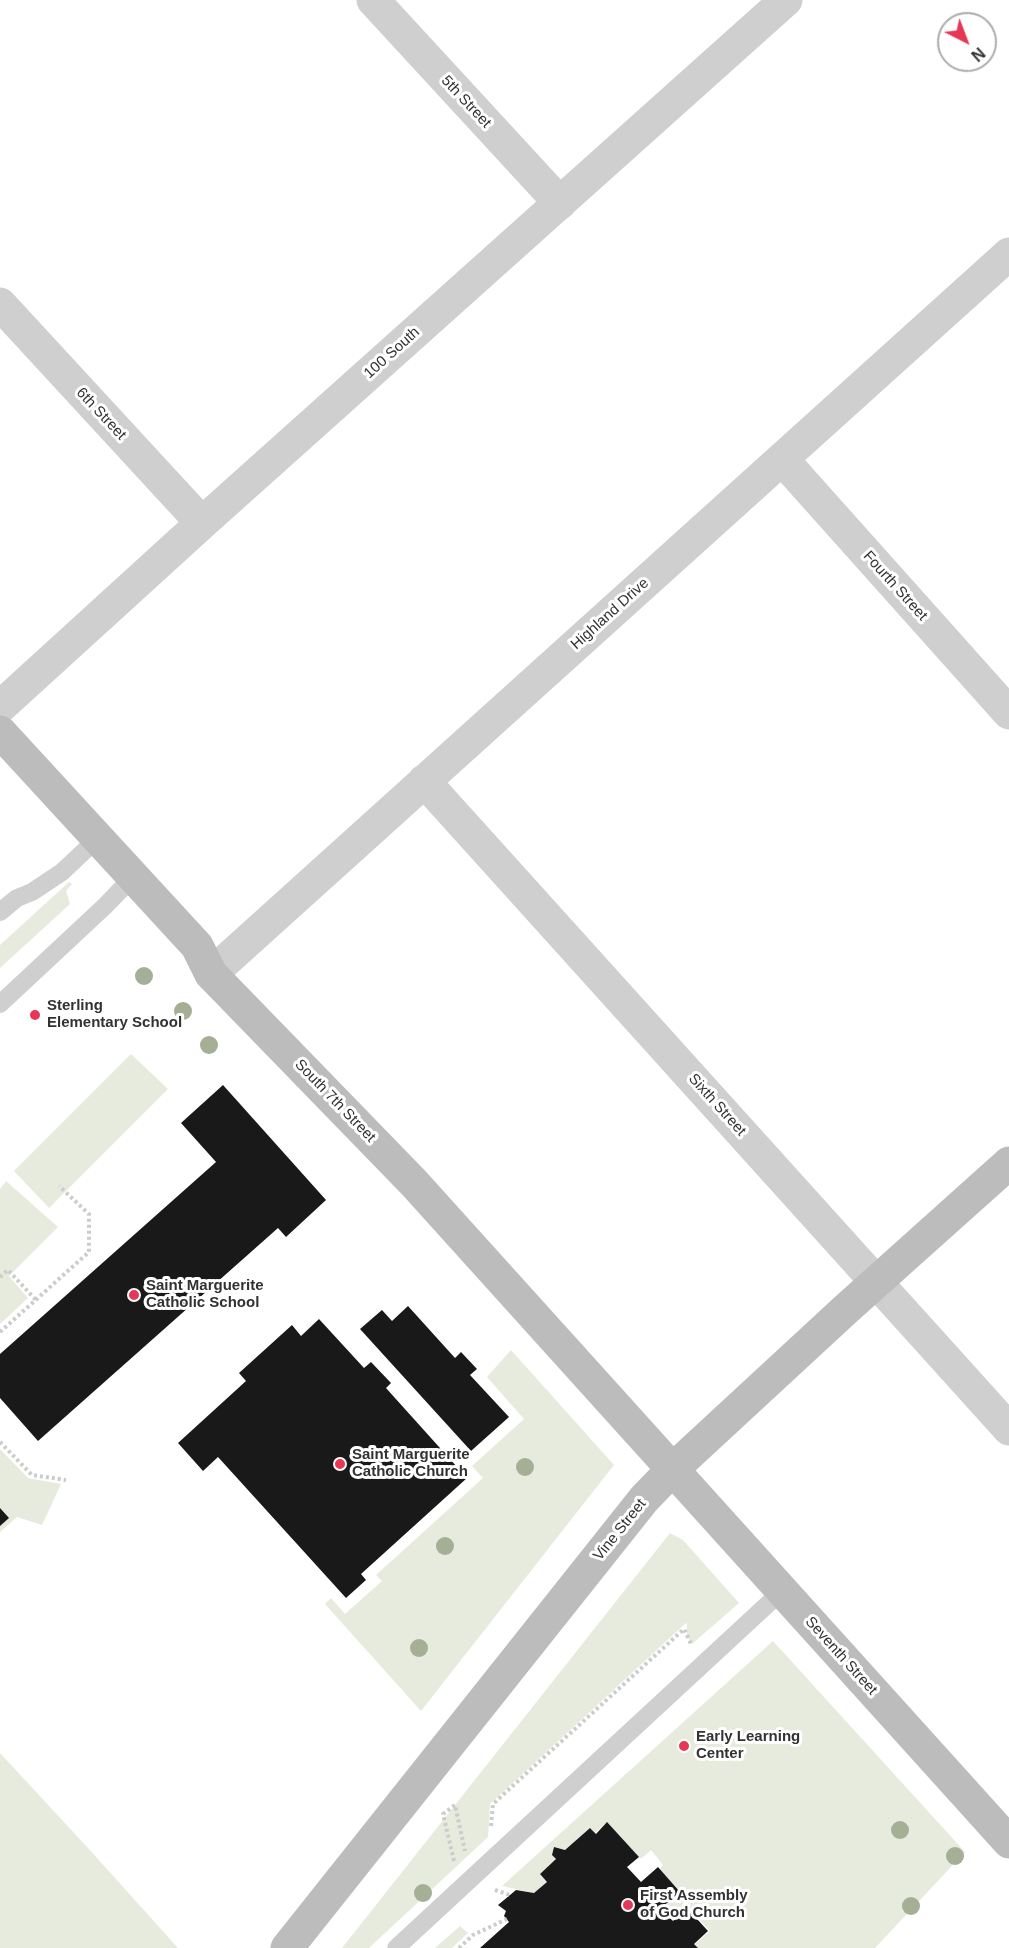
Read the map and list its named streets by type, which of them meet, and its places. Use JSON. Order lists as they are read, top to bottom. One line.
{"streets":{"street":["5th Street","100 South","6th Street","Fourth Street","Highland Drive","South 7th Street","Sixth Street","Vine Street","Seventh Street"]},"crossings":[["5th Street","100 South"],["100 South","6th Street"],["Fourth Street","Highland Drive"],["Highland Drive","South 7th Street"],["Highland Drive","Sixth Street"],["South 7th Street","Vine Street"],["South 7th Street","Seventh Street"],["Sixth Street","Vine Street"],["Vine Street","Seventh Street"]],"places":["Sterling Elementary School","Saint Marguerite Catholic School","Saint Marguerite Catholic Church","Early Learning Center","First Assembly of God Church"],"north":"bottom right"}
